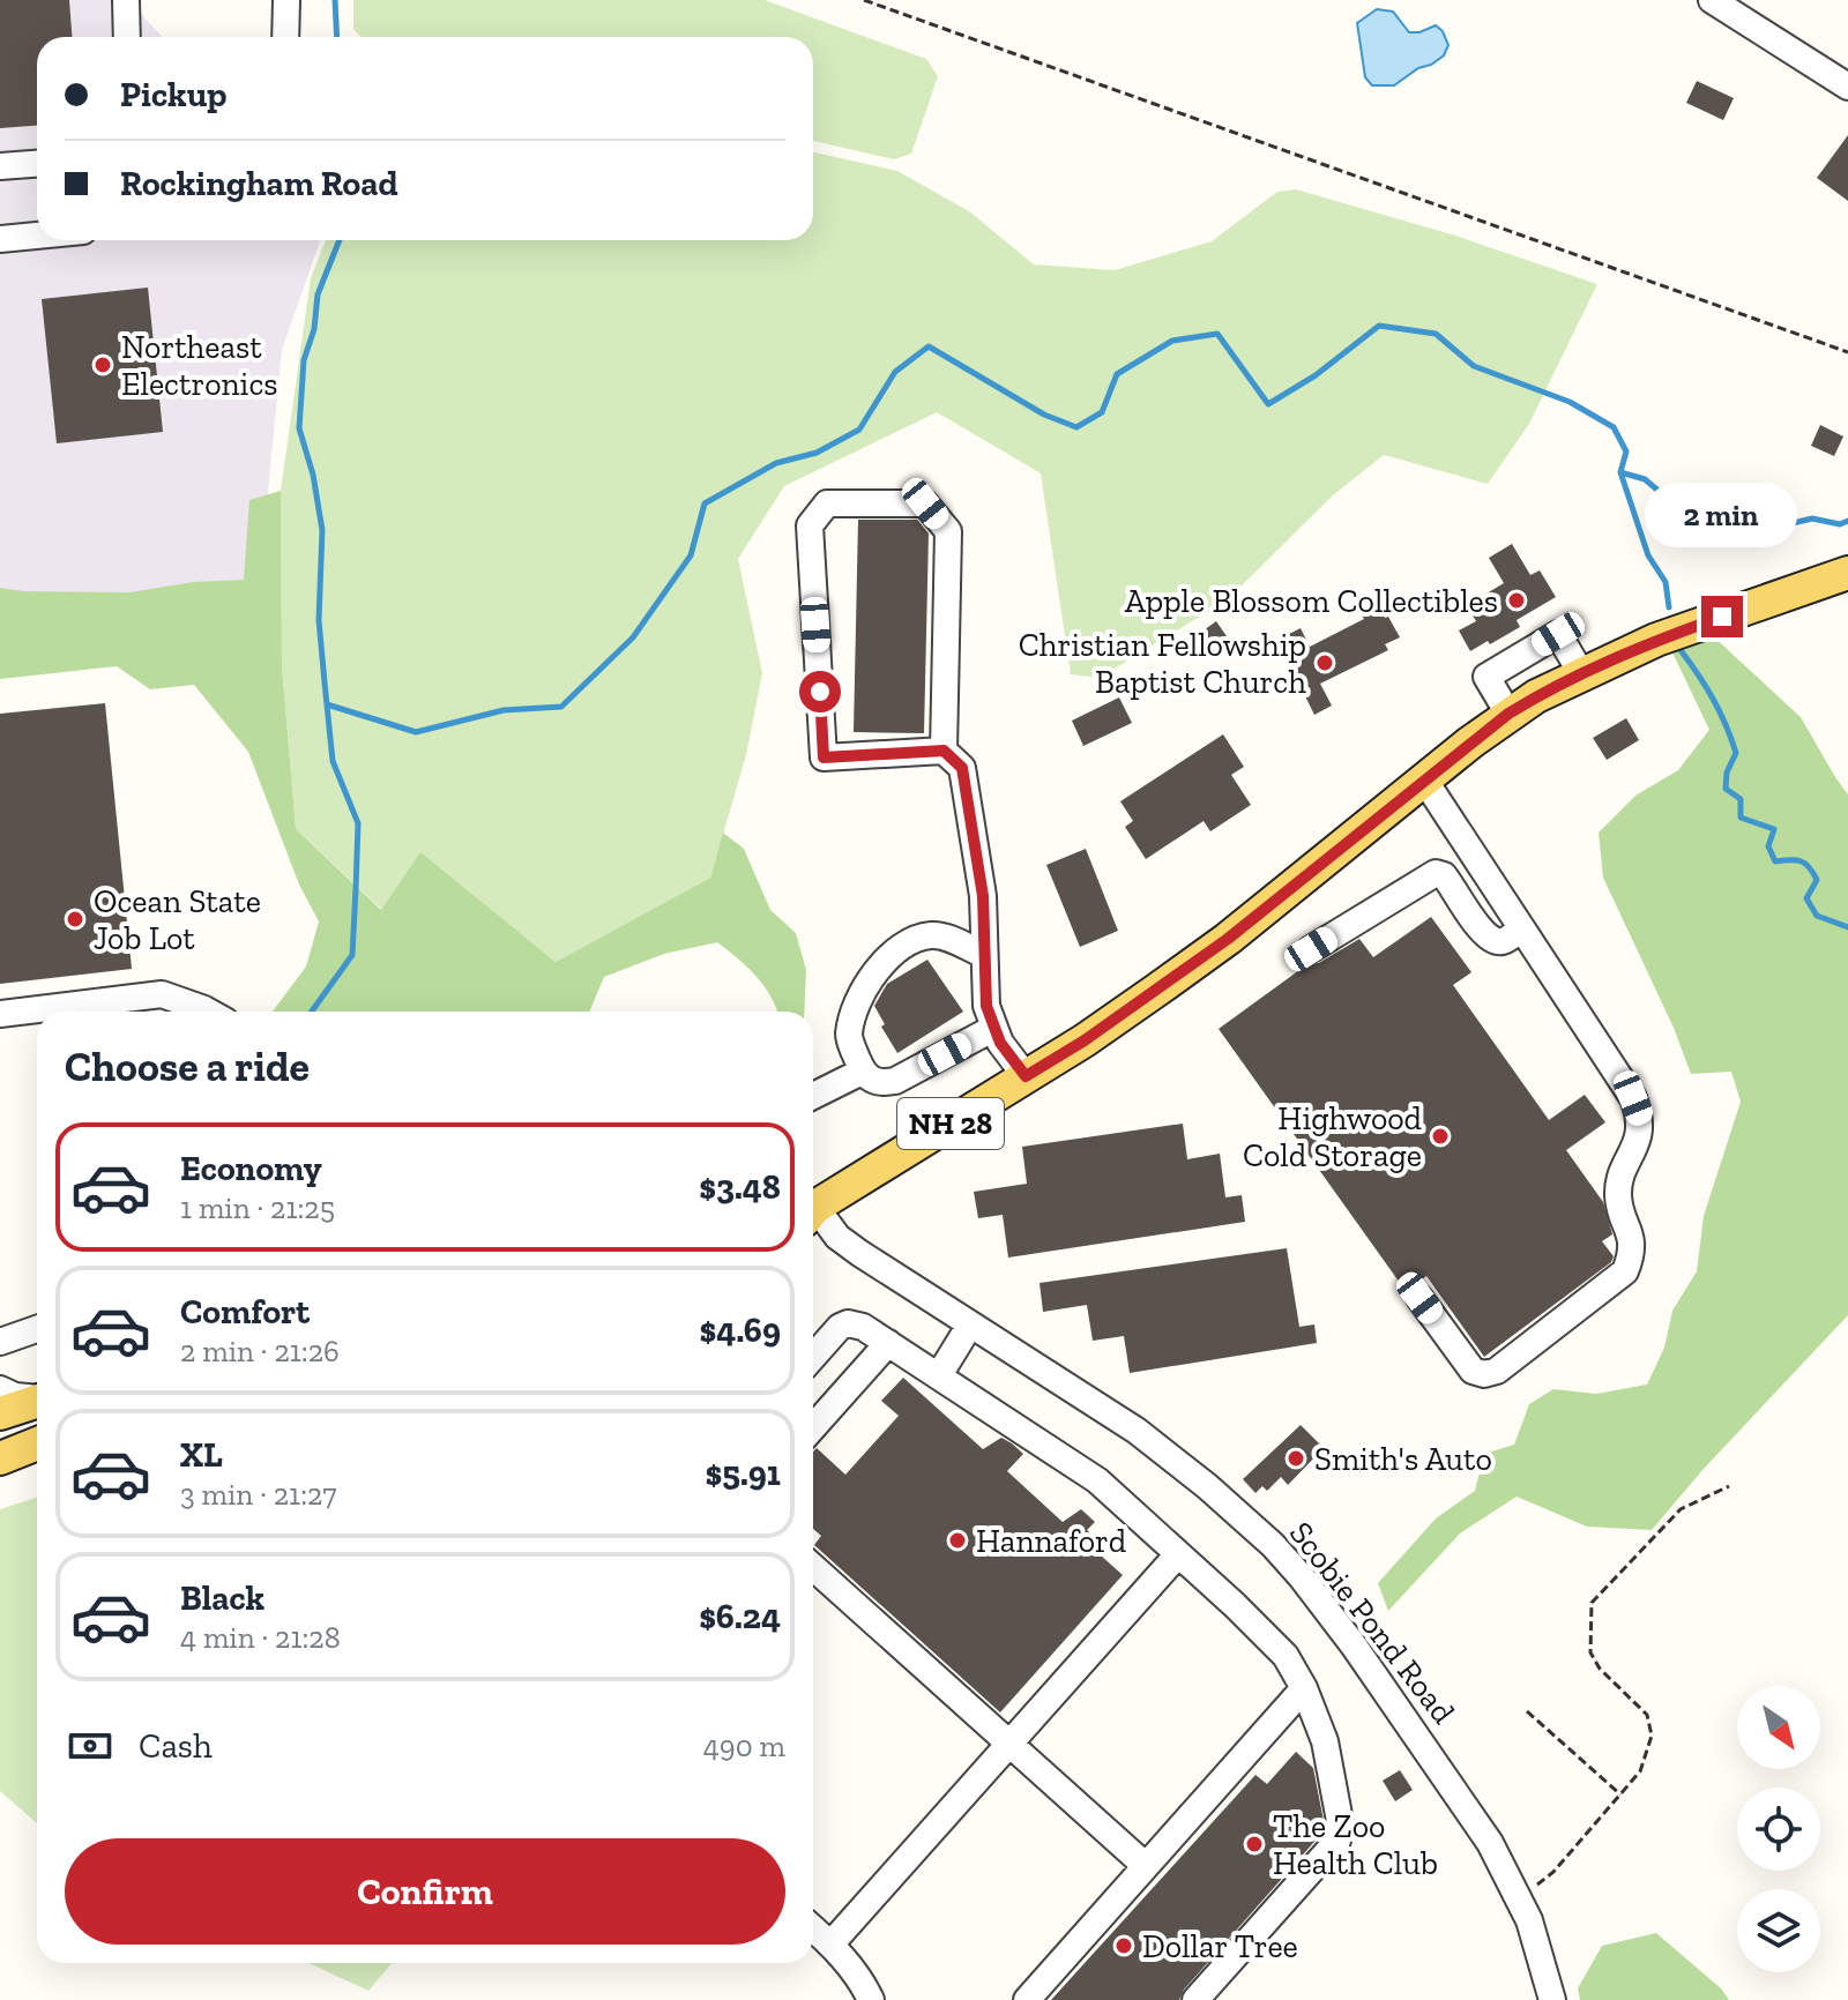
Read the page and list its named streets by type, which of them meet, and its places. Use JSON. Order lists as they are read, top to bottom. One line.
{"streets":{"main road":["NH 28"],"street":["Scobie Pond Road"]},"places":["Northeast Electronics","Apple Blossom Collectibles","Christian Fellowship Baptist Church","Ocean State Job Lot","Highwood Cold Storage","Smith's Auto","Hannaford","The Zoo Health Club","Dollar Tree"],"north":"bottom right","page":{"banner":["Pickup","Rockingham Road"],"bubble":"2 min","heading":"Choose a ride","list":[{"name":"Economy","note":"1 min · 21:25","value":"$3.48"},{"name":"Comfort","note":"2 min · 21:26","value":"$4.69"},{"name":"XL","note":"3 min · 21:27","value":"$5.91"},{"name":"Black","note":"4 min · 21:28","value":"$6.24"}],"pay":["Cash","490 m"],"buttons":"Confirm"}}
